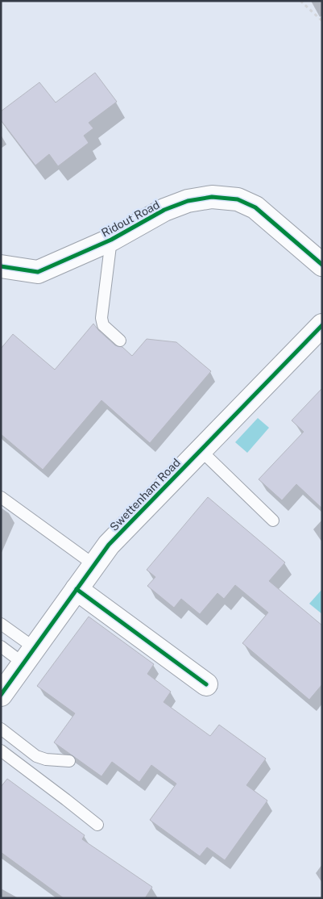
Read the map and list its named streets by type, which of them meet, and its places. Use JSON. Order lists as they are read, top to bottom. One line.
{"streets":{"street":["Ridout Road","Swettenham Road"]}}
